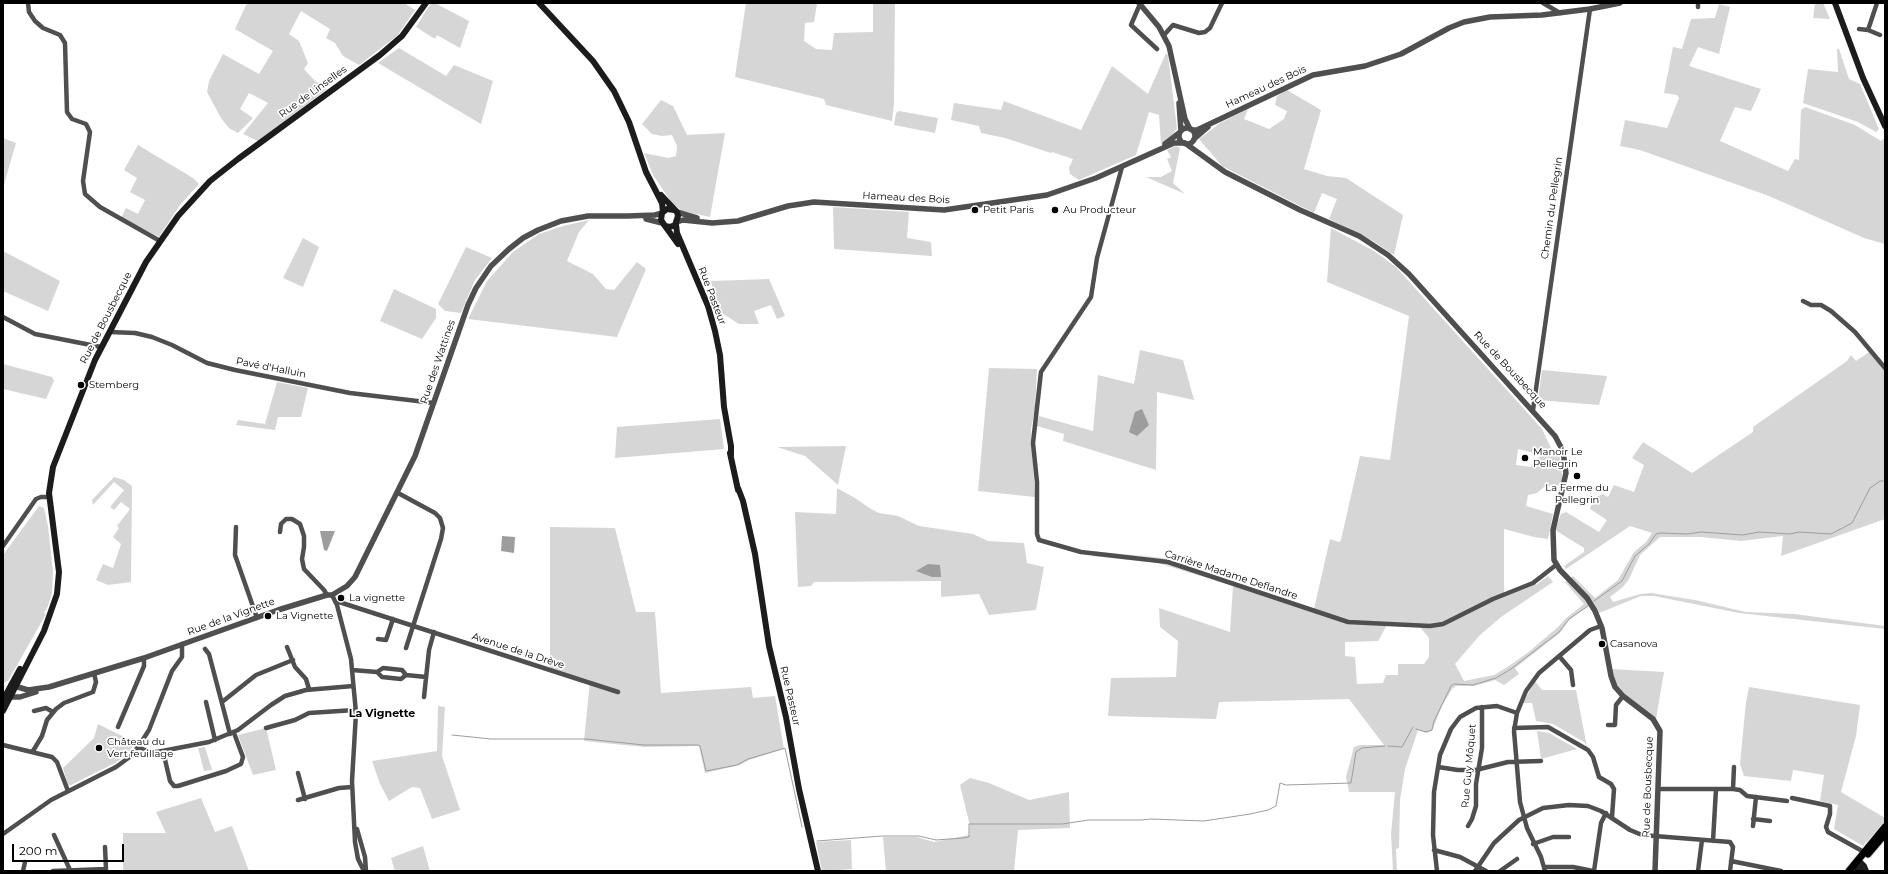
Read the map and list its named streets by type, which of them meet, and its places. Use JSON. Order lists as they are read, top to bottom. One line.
{"streets":{"main road":["Rue de Linselles","Rue Pasteur","Rue de Bousbecque"],"street":["Hameau des Bois","Chemin du Pellegrin","Rue des Wattines","Pavé d'Halluin","Carrière Madame Deflandre","Rue de la Vignette","Avenue de la Drève","Rue Guy Môquet"]},"crossings":[["Hameau des Bois","Chemin du Pellegrin"],["Hameau des Bois","Rue Pasteur"],["Hameau des Bois","Rue de Bousbecque"],["Hameau des Bois","Rue des Wattines"],["Hameau des Bois","Carrière Madame Deflandre"],["Rue de Linselles","Rue de Bousbecque"],["Chemin du Pellegrin","Rue de Bousbecque"],["Rue Pasteur","Rue des Wattines"],["Rue de Bousbecque","Pavé d'Halluin"],["Rue de Bousbecque","Carrière Madame Deflandre"],["Rue des Wattines","Pavé d'Halluin"],["Rue des Wattines","Rue de la Vignette"]],"districts":["La Vignette"],"places":["Petit Paris","Au Producteur","Stemberg","Manoir Le Pellegrin","La Ferme du Pellegrin","La vignette","La Vignette","Casanova","Château du Vert feuillage"],"scale_bar":"200 m"}
